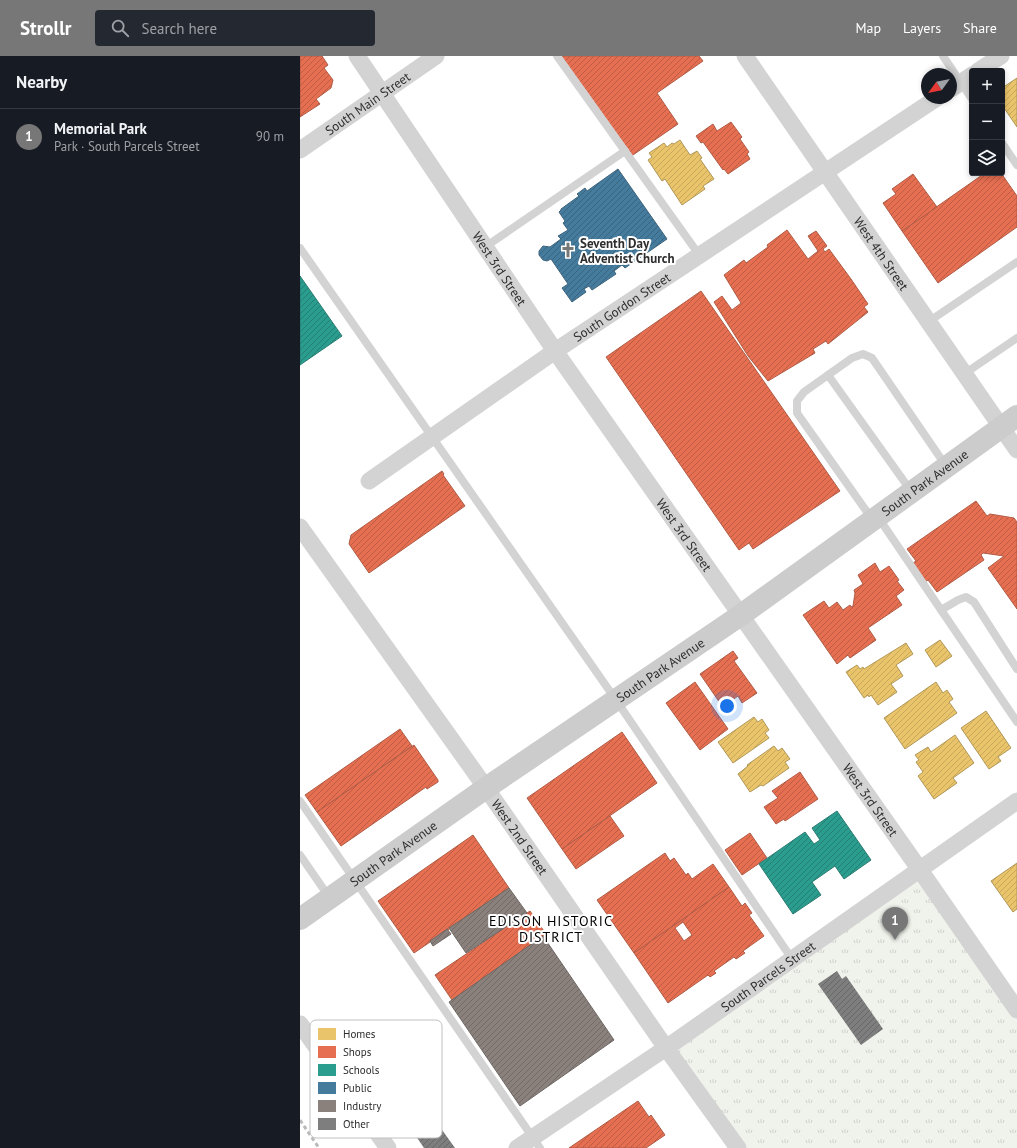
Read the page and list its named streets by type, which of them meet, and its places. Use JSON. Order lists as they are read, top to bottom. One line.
{"streets":{"street":["South Main Street","West 4th Street","West 3rd Street","South Gordon Street","South Park Avenue","West 2nd Street","South Parcels Street"]},"crossings":[["South Main Street","West 3rd Street"],["West 4th Street","South Gordon Street"],["West 4th Street","South Park Avenue"],["West 3rd Street","South Gordon Street"],["West 3rd Street","South Park Avenue"],["West 3rd Street","South Parcels Street"],["South Park Avenue","West 2nd Street"],["West 2nd Street","South Parcels Street"]],"districts":["EDISON HISTORIC DISTRICT"],"places":{"church":["Seventh Day Adventist Church"]},"legend":["Homes","Shops","Schools","Public","Industry","Other"],"north":"bottom left","page":{"header":"Strollr","search":"Search here","nav":["Map","Layers","Share"],"heading":"Nearby","map_buttons":["+","−"],"list":[{"mark":"1","name":"Memorial Park","note":"Park · South Parcels Street","value":"90 m"}],"pins":"1"}}
